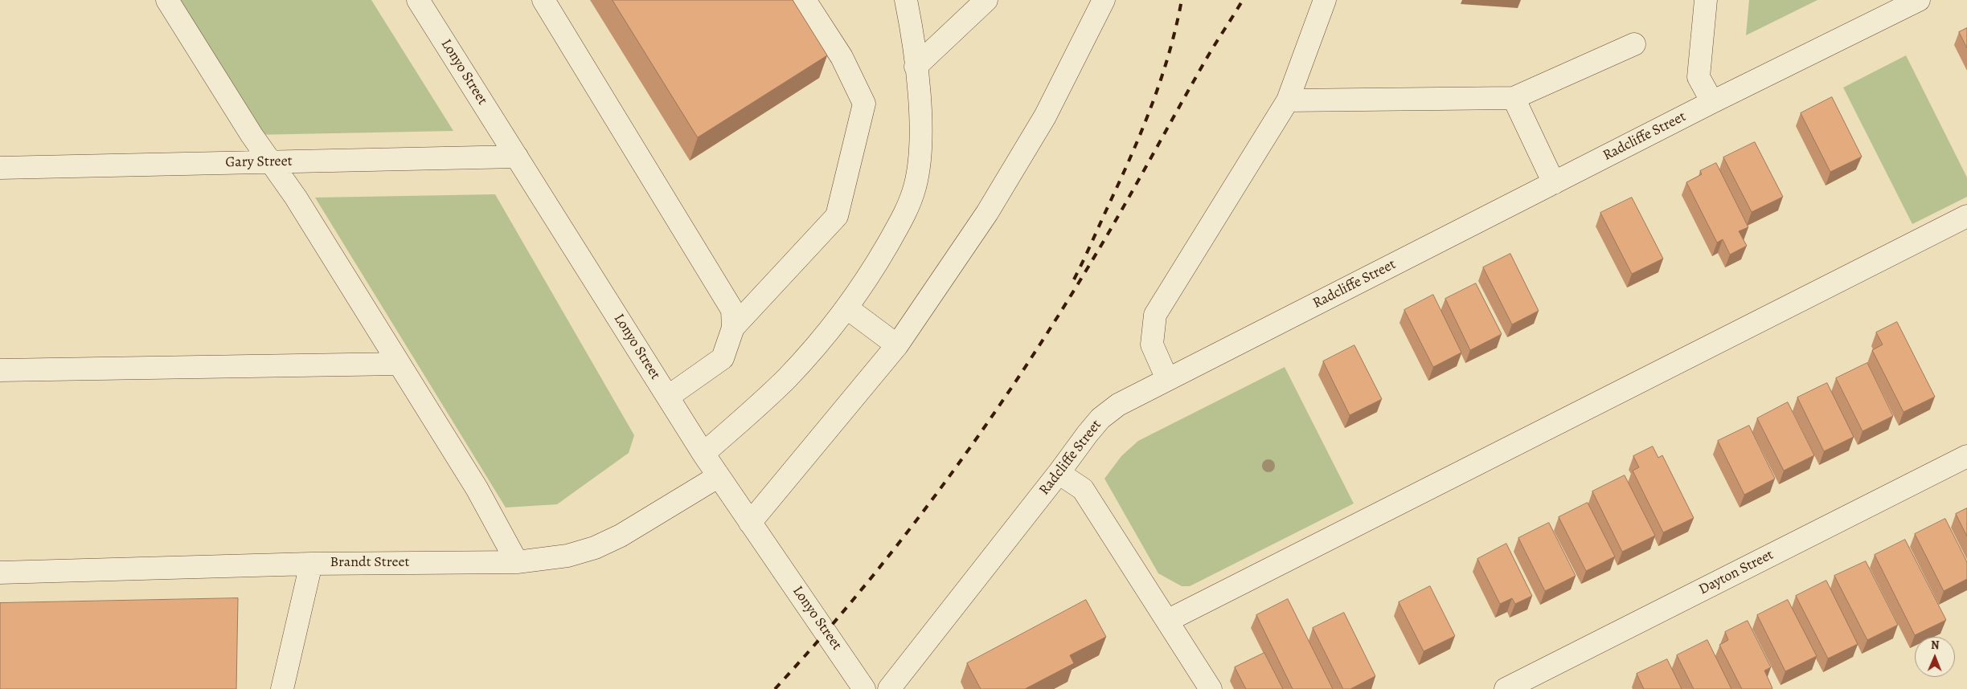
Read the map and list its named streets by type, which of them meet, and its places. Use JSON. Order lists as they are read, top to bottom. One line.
{"streets":{"street":["Lonyo Street","Radcliffe Street","Gary Street","Brandt Street","Dayton Street"]},"crossings":[["Lonyo Street","Gary Street"],["Lonyo Street","Brandt Street"]],"north":"top"}
